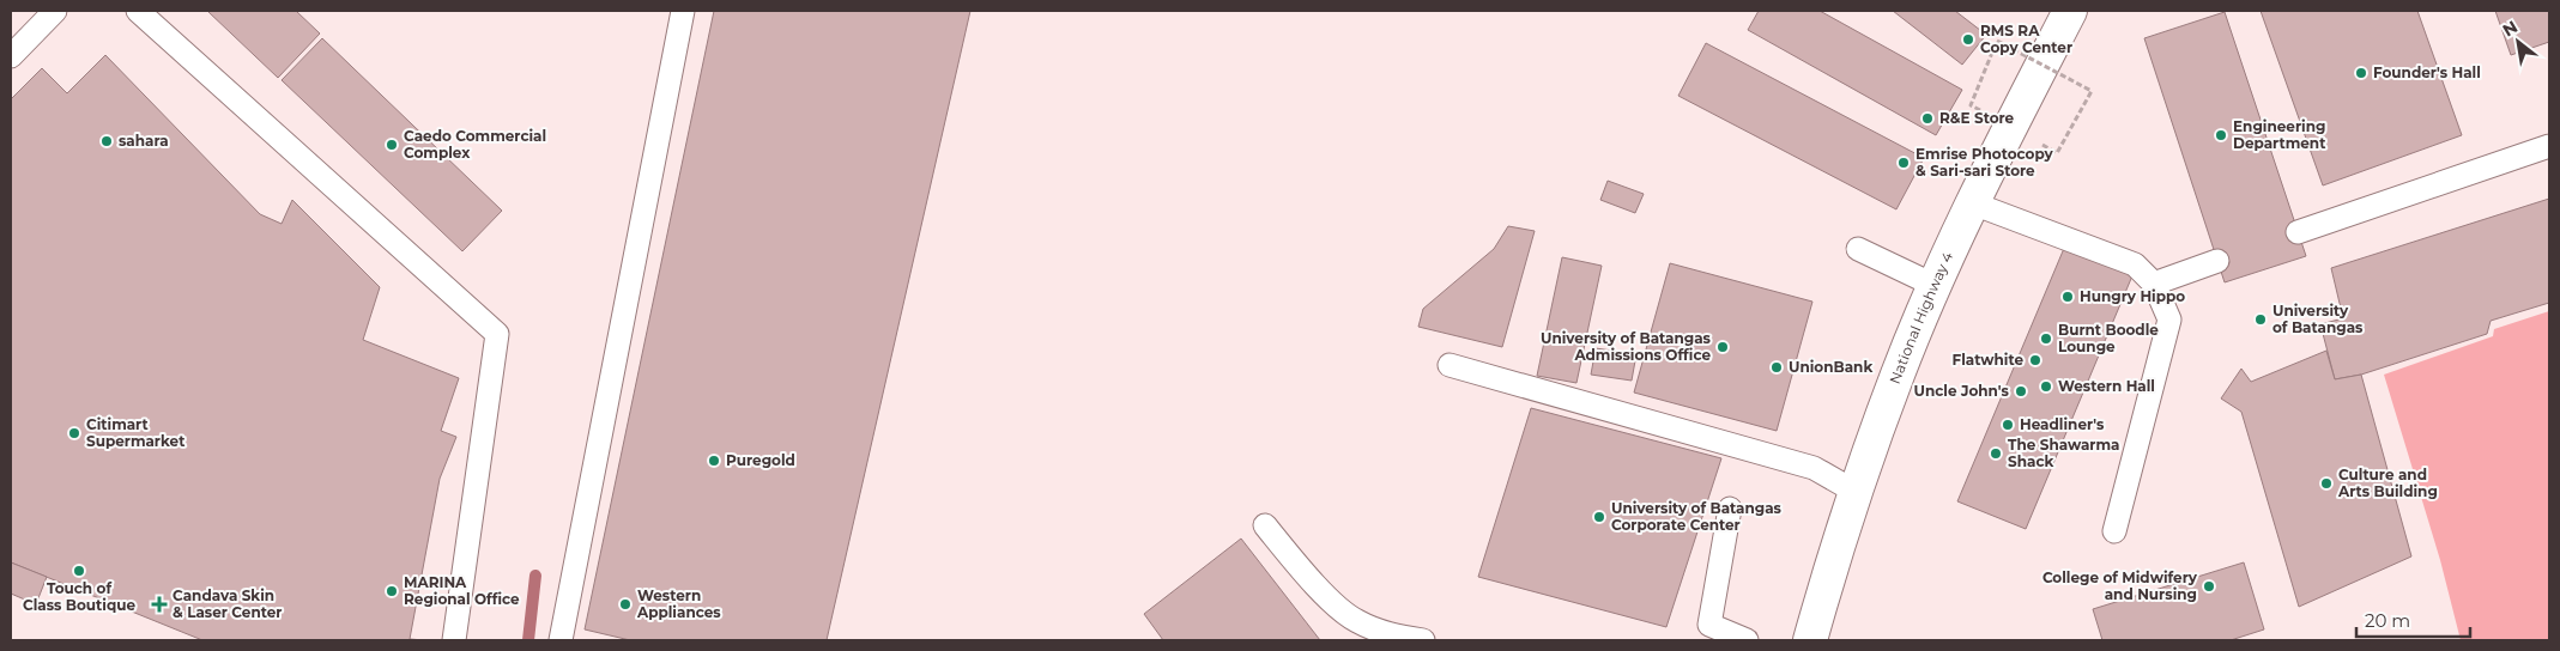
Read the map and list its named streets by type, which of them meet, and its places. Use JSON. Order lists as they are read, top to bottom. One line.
{"streets":{"main road":["National Highway 4"]},"places":{"other":["RMS RA Copy Center","Founder's Hall","R&E Store","Engineering Department","sahara","Caedo Commercial Complex","Emrise Photocopy & Sari-sari Store","Hungry Hippo","University of Batangas","Burnt Boodle Lounge","University of Batangas Admissions Office","Flatwhite","UnionBank","Western Hall","Uncle John's","Headliner's","Citimart Supermarket","The Shawarma Shack","Puregold","Culture and Arts Building","University of Batangas Corporate Center","Touch of Class Boutique","College of Midwifery and Nursing","MARINA Regional Office","Western Appliances"],"health":["Candava Skin & Laser Center"]},"scale_bar":"20 m","north":"top left"}
